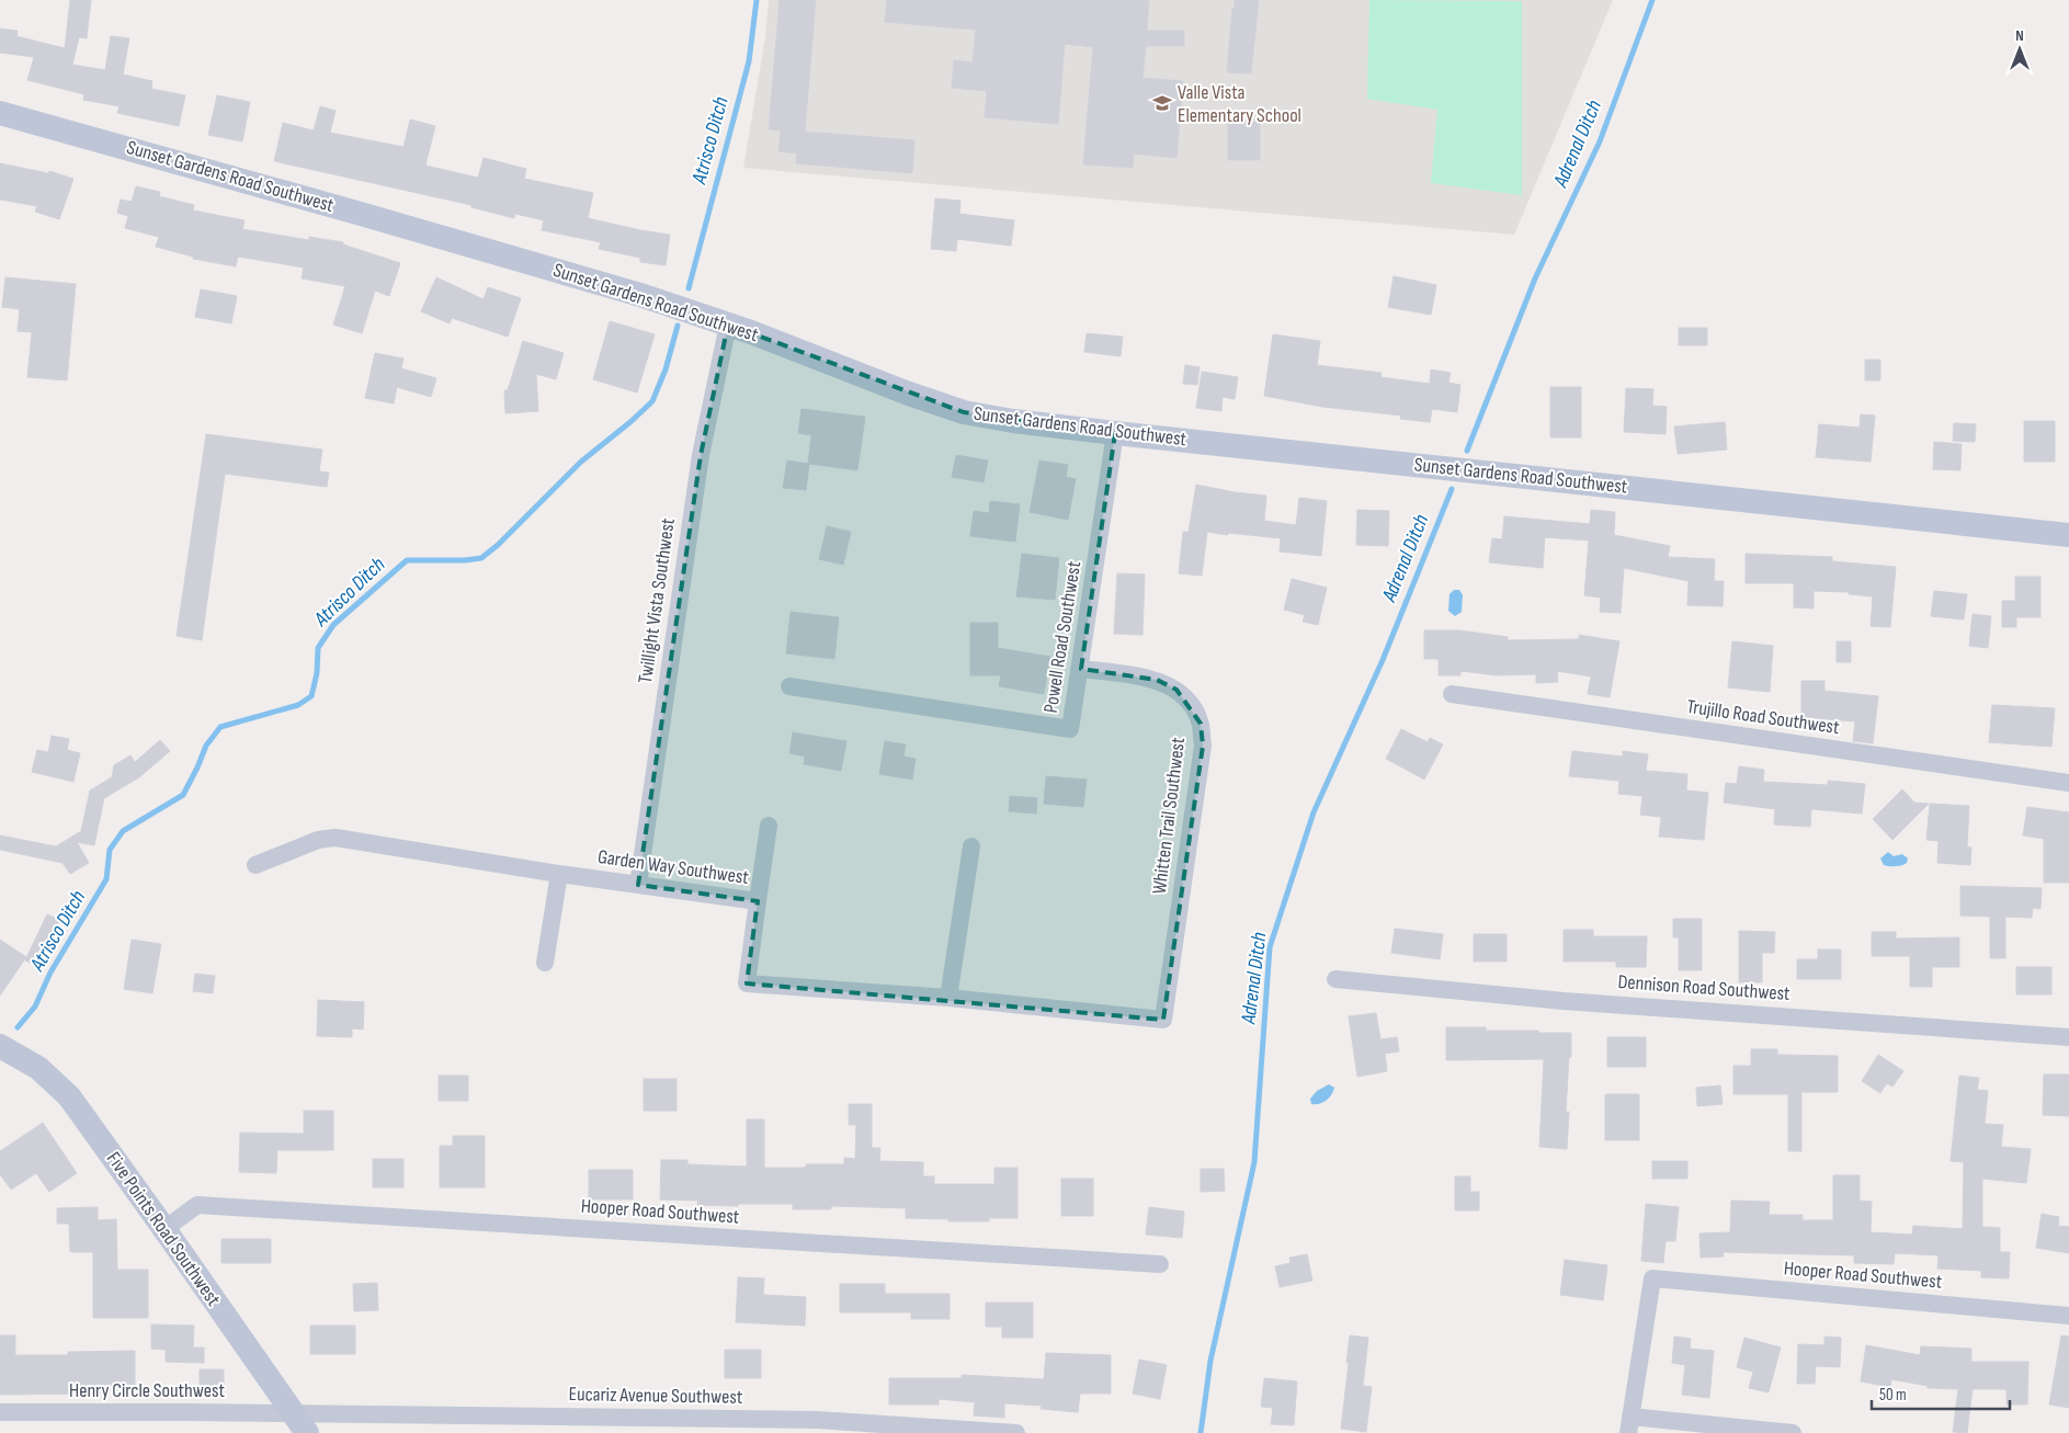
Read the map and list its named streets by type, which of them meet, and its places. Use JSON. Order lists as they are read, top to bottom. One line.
{"streets":{"street":["Sunset Gardens Road Southwest","Twillight Vista Southwest","Powell Road Southwest","Trujillo Road Southwest","Whitten Trail Southwest","Garden Way Southwest","Dennison Road Southwest","Hooper Road Southwest","Five Points Road Southwest","Henry Circle Southwest","Eucariz Avenue Southwest"]},"crossings":[["Sunset Gardens Road Southwest","Twillight Vista Southwest"],["Sunset Gardens Road Southwest","Powell Road Southwest"],["Twillight Vista Southwest","Garden Way Southwest"],["Powell Road Southwest","Whitten Trail Southwest"],["Whitten Trail Southwest","Garden Way Southwest"],["Hooper Road Southwest","Five Points Road Southwest"],["Five Points Road Southwest","Henry Circle Southwest"],["Five Points Road Southwest","Eucariz Avenue Southwest"],["Henry Circle Southwest","Eucariz Avenue Southwest"]],"water":["Atrisco Ditch","Adrenal Ditch"],"places":{"school or university":["Valle Vista Elementary School"]},"scale_bar":"50 m","north":"top"}
